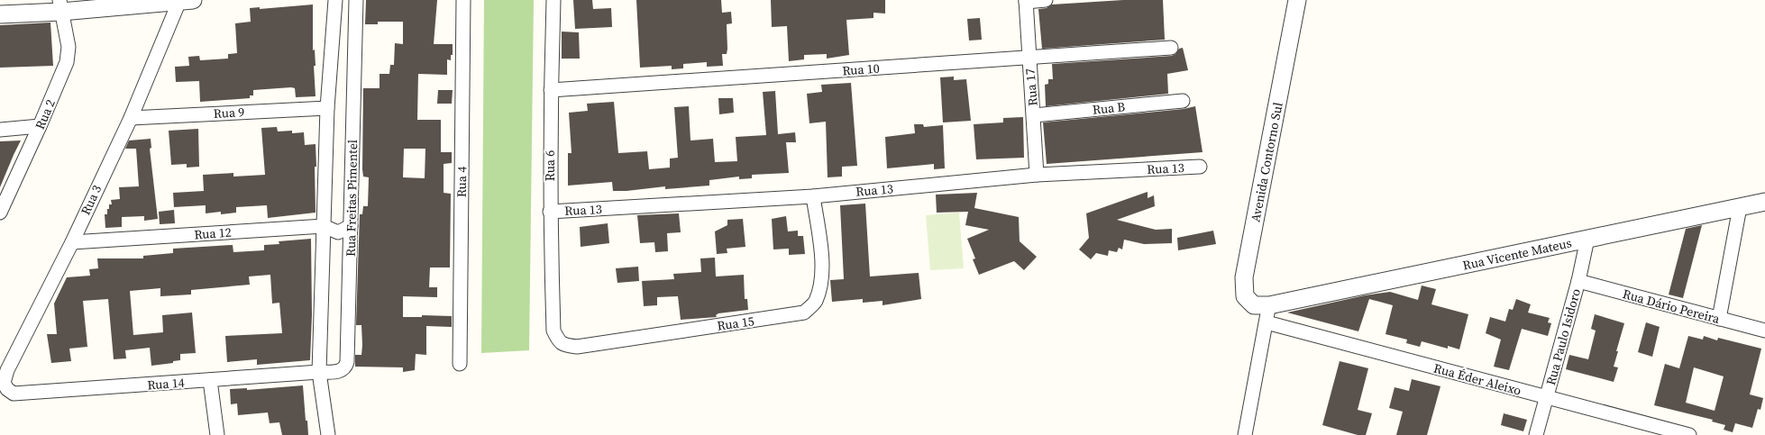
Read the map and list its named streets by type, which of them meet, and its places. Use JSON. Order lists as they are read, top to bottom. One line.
{"streets":{"street":["Rua 10","Rua 17","Rua B","Rua 9","Rua 2","Avenida Contorno Sul","Rua 6","Rua 13","Rua 4","Rua Freitas Pimentel","Rua 3","Rua 12","Rua Vicente Mateus","Rua Dário Pereira","Rua 15","Rua Paulo Isidoro","Rua Éder Aleixo","Rua 14"]},"crossings":[["Rua 10","Rua 17"],["Rua 10","Rua 6"],["Rua 17","Rua B"],["Rua 17","Rua 13"],["Rua 9","Rua Freitas Pimentel"],["Rua 9","Rua 3"],["Avenida Contorno Sul","Rua Vicente Mateus"],["Rua 6","Rua 13"],["Rua 6","Rua 15"],["Rua 13","Rua 15"],["Rua Freitas Pimentel","Rua 12"],["Rua Freitas Pimentel","Rua 14"],["Rua 3","Rua 12"],["Rua 3","Rua 14"],["Rua Vicente Mateus","Rua Paulo Isidoro"],["Rua Dário Pereira","Rua Paulo Isidoro"],["Rua Paulo Isidoro","Rua Éder Aleixo"]]}
